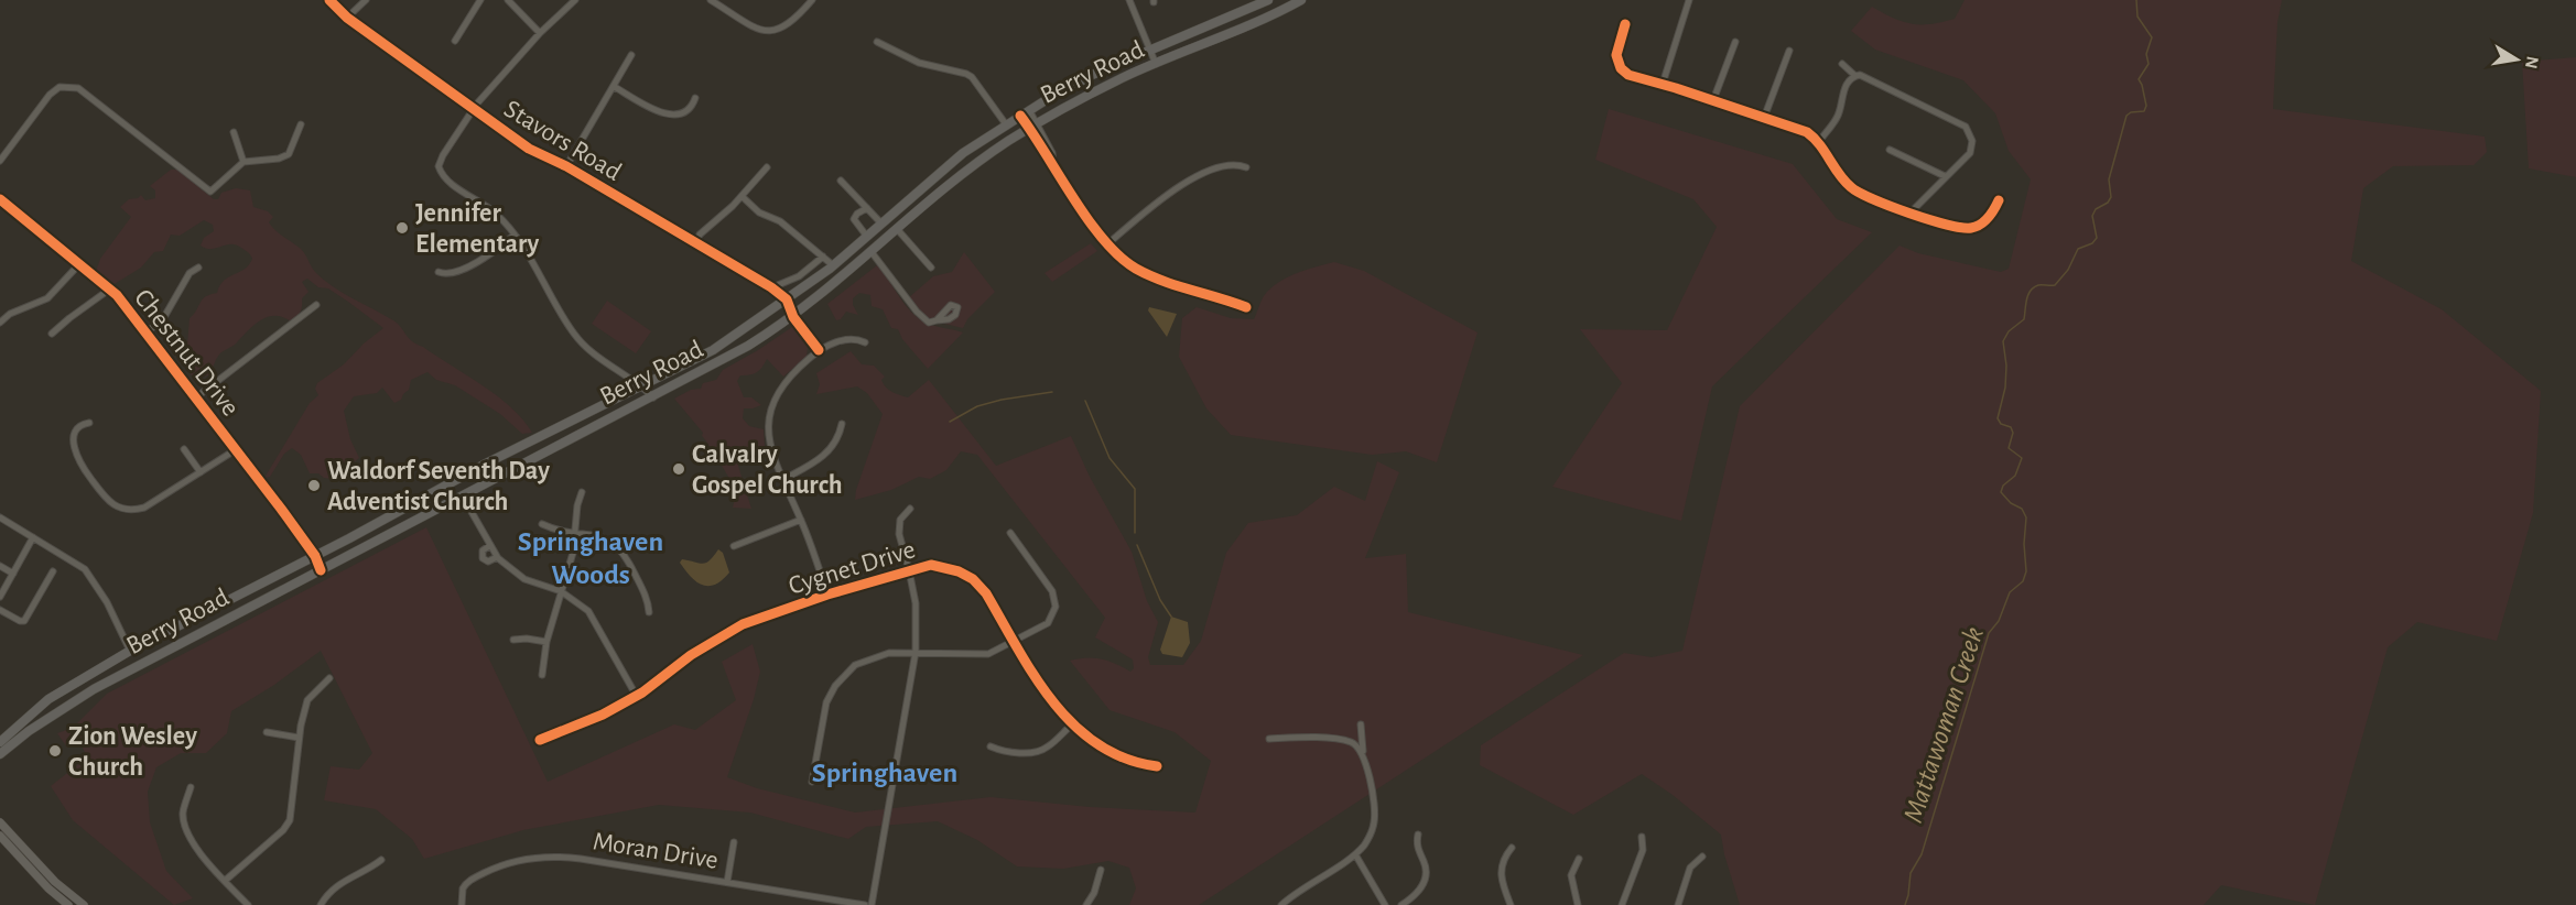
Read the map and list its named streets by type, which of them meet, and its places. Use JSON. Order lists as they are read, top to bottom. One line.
{"streets":{"highway":["Berry Road"],"street":["Stavors Road","Chestnut Drive","Cygnet Drive","Moran Drive"]},"crossings":[["Berry Road","Stavors Road"],["Berry Road","Chestnut Drive"]],"districts":["Springhaven Woods","Springhaven"],"water":["Mattawoman Creek"],"places":["Jennifer Elementary","Calvalry Gospel Church","Waldorf Seventh Day Adventist Church","Zion Wesley Church"],"north":"right"}
